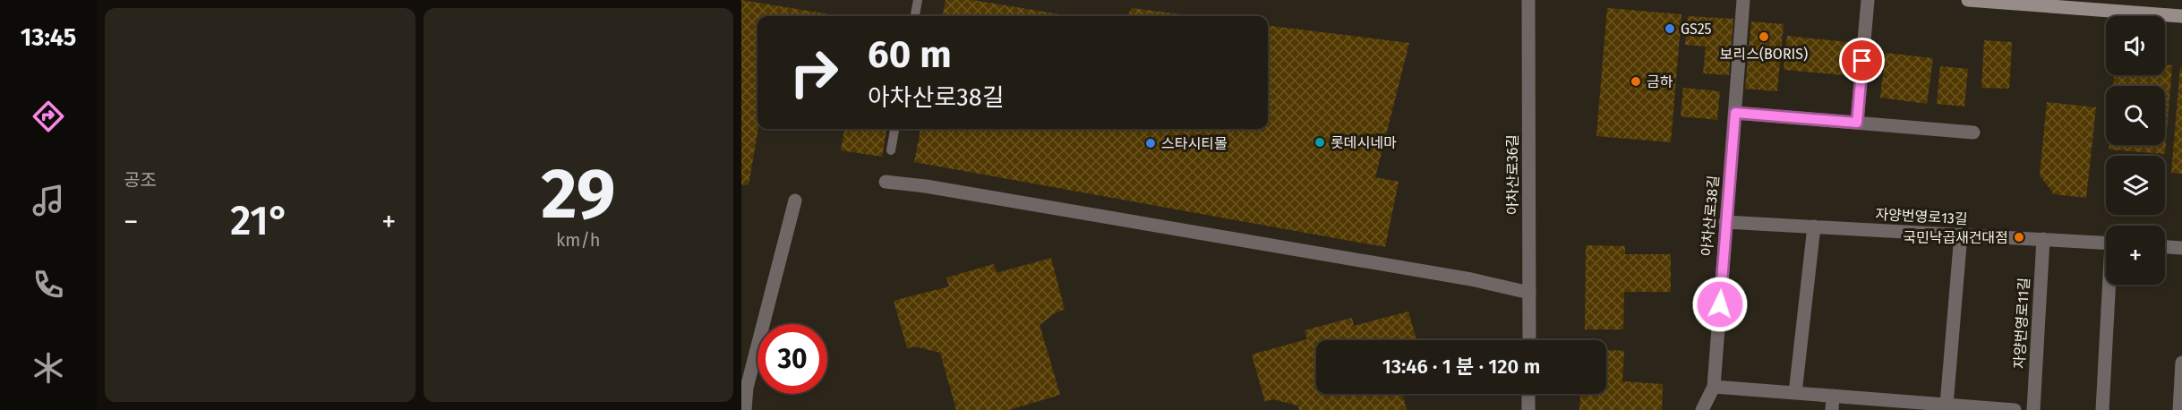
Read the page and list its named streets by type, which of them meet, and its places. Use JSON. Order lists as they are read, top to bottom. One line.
{"streets":{"street":["아차산로36길","아차산로38길","자양번영로13길","자양번영로11길"]},"crossings":[["아차산로38길","자양번영로13길"],["자양번영로13길","자양번영로11길"]],"places":["GS25","보리스(BORIS)","금하","롯데시네마","스타시티몰","국민낙곱새건대점"],"page":{"tabs":"13:45","tile":["공조",["29","km/h"]],"map_buttons":"+","turn":["60 m","아차산로38길"],"heat":["−","21°","+"],"limit":"30","trip":"13:46 · 1 분 · 120 m"}}
